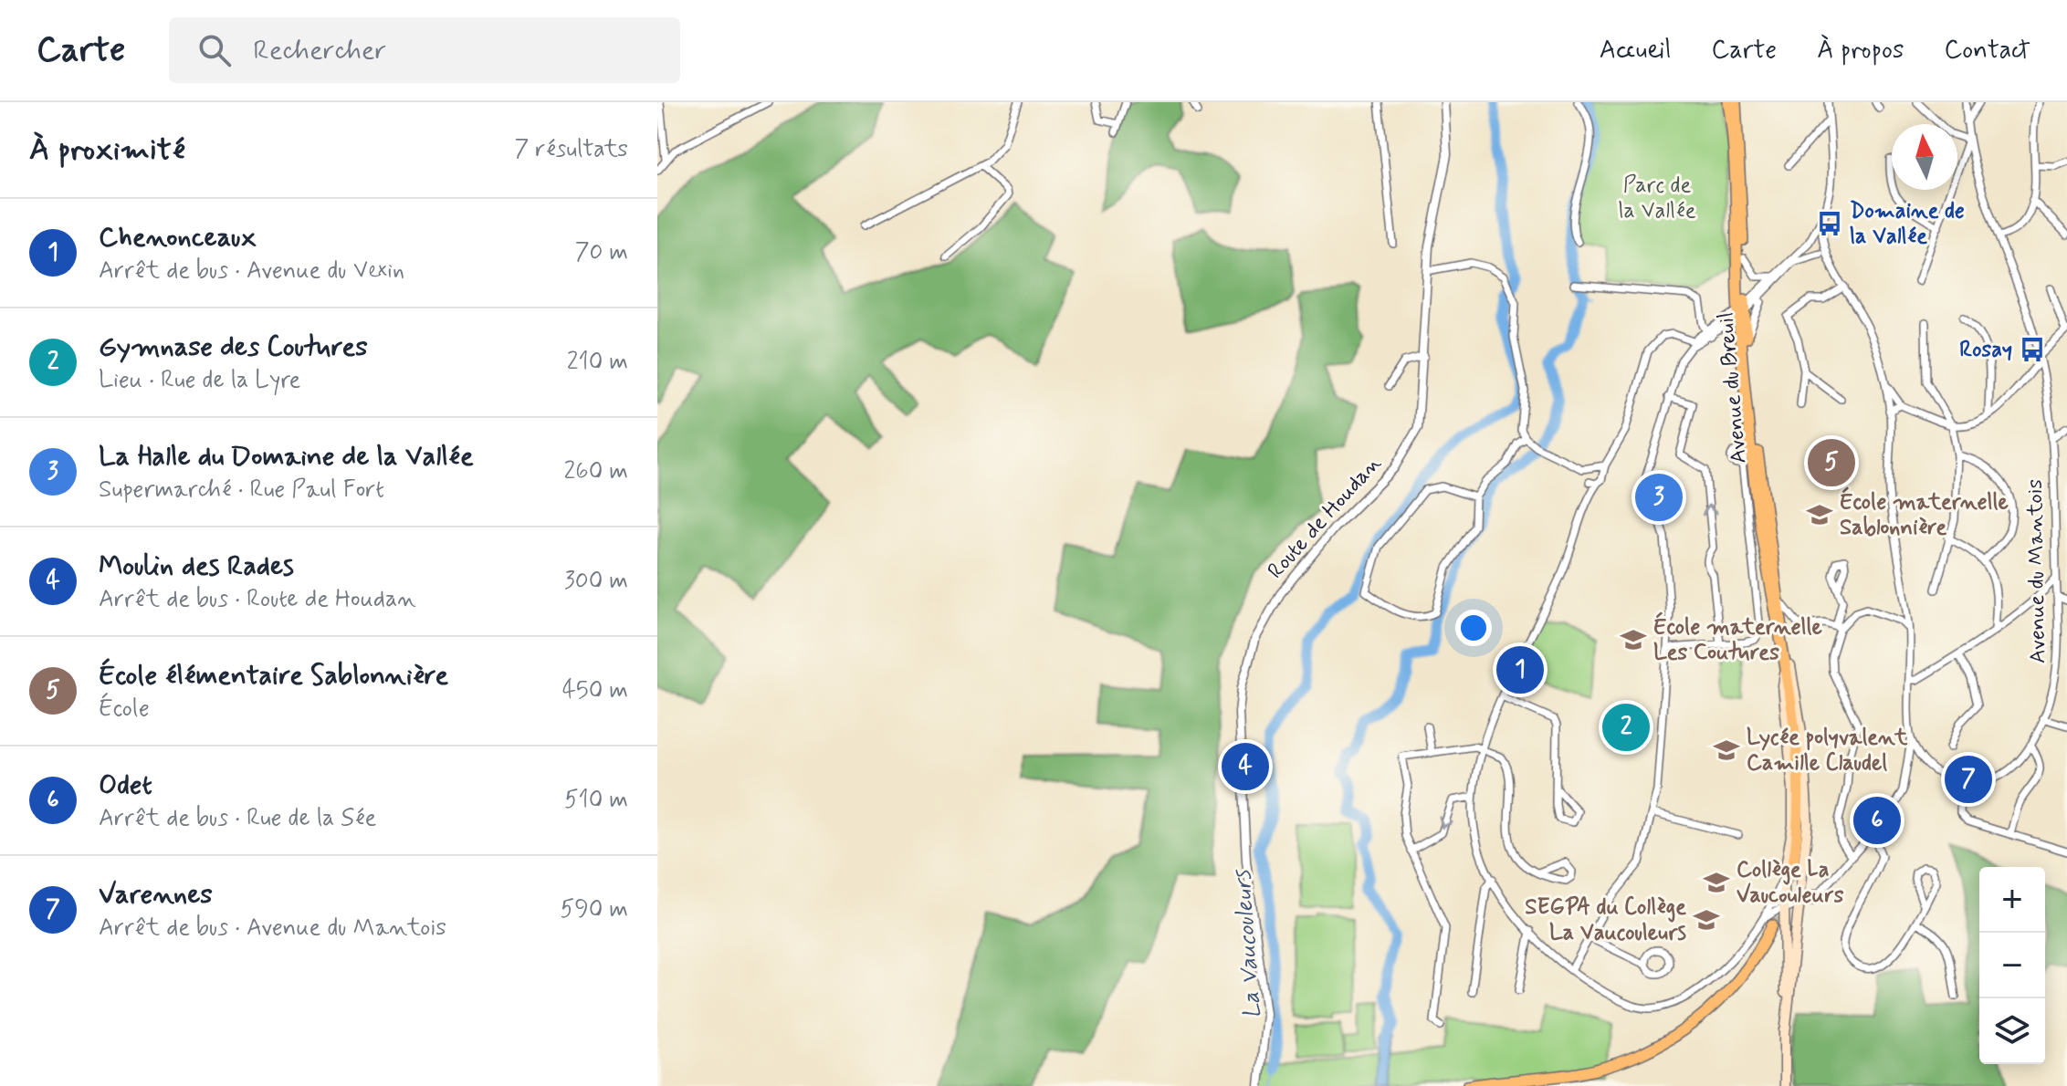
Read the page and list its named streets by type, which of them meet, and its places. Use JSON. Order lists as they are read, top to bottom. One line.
{"streets":{"main road":["Avenue du Breuil"],"street":["Route de Houdan","Avenue du Mantois"]},"water":["La Vaucouleurs"],"parks":["Parc de la Vallée"],"places":{"bus stop":["Domaine de la Vallée","Rosay"],"school or university":["École maternelle Sablonnière","École maternelle Les Coutures","Lycée polyvalent Camille Claudel","Collège La Vaucouleurs","SEGPA du Collège La Vaucouleurs"]},"north":"top","page":{"header":"Carte","search":"Rechercher","nav":["Accueil","Carte","À propos","Contact"],"heading":["À proximité","7 résultats"],"list":[{"mark":"1","name":"Chenonceaux","note":"Arrêt de bus · Avenue du Vexin","value":"70 m"},{"mark":"2","name":"Gymnase des Coutures","note":"Lieu · Rue de la Lyre","value":"210 m"},{"mark":"3","name":"La Halle du Domaine de la Vallée","note":"Supermarché · Rue Paul Fort","value":"260 m"},{"mark":"4","name":"Moulin des Rades","note":"Arrêt de bus · Route de Houdan","value":"300 m"},{"mark":"5","name":"École élémentaire Sablonnière","note":"École","value":"450 m"},{"mark":"6","name":"Odet","note":"Arrêt de bus · Rue de la Sée","value":"510 m"},{"mark":"7","name":"Varennes","note":"Arrêt de bus · Avenue du Mantois","value":"590 m"}],"pins":["5","3","1","2","4","7","6"],"map_buttons":["+","−"]}}
